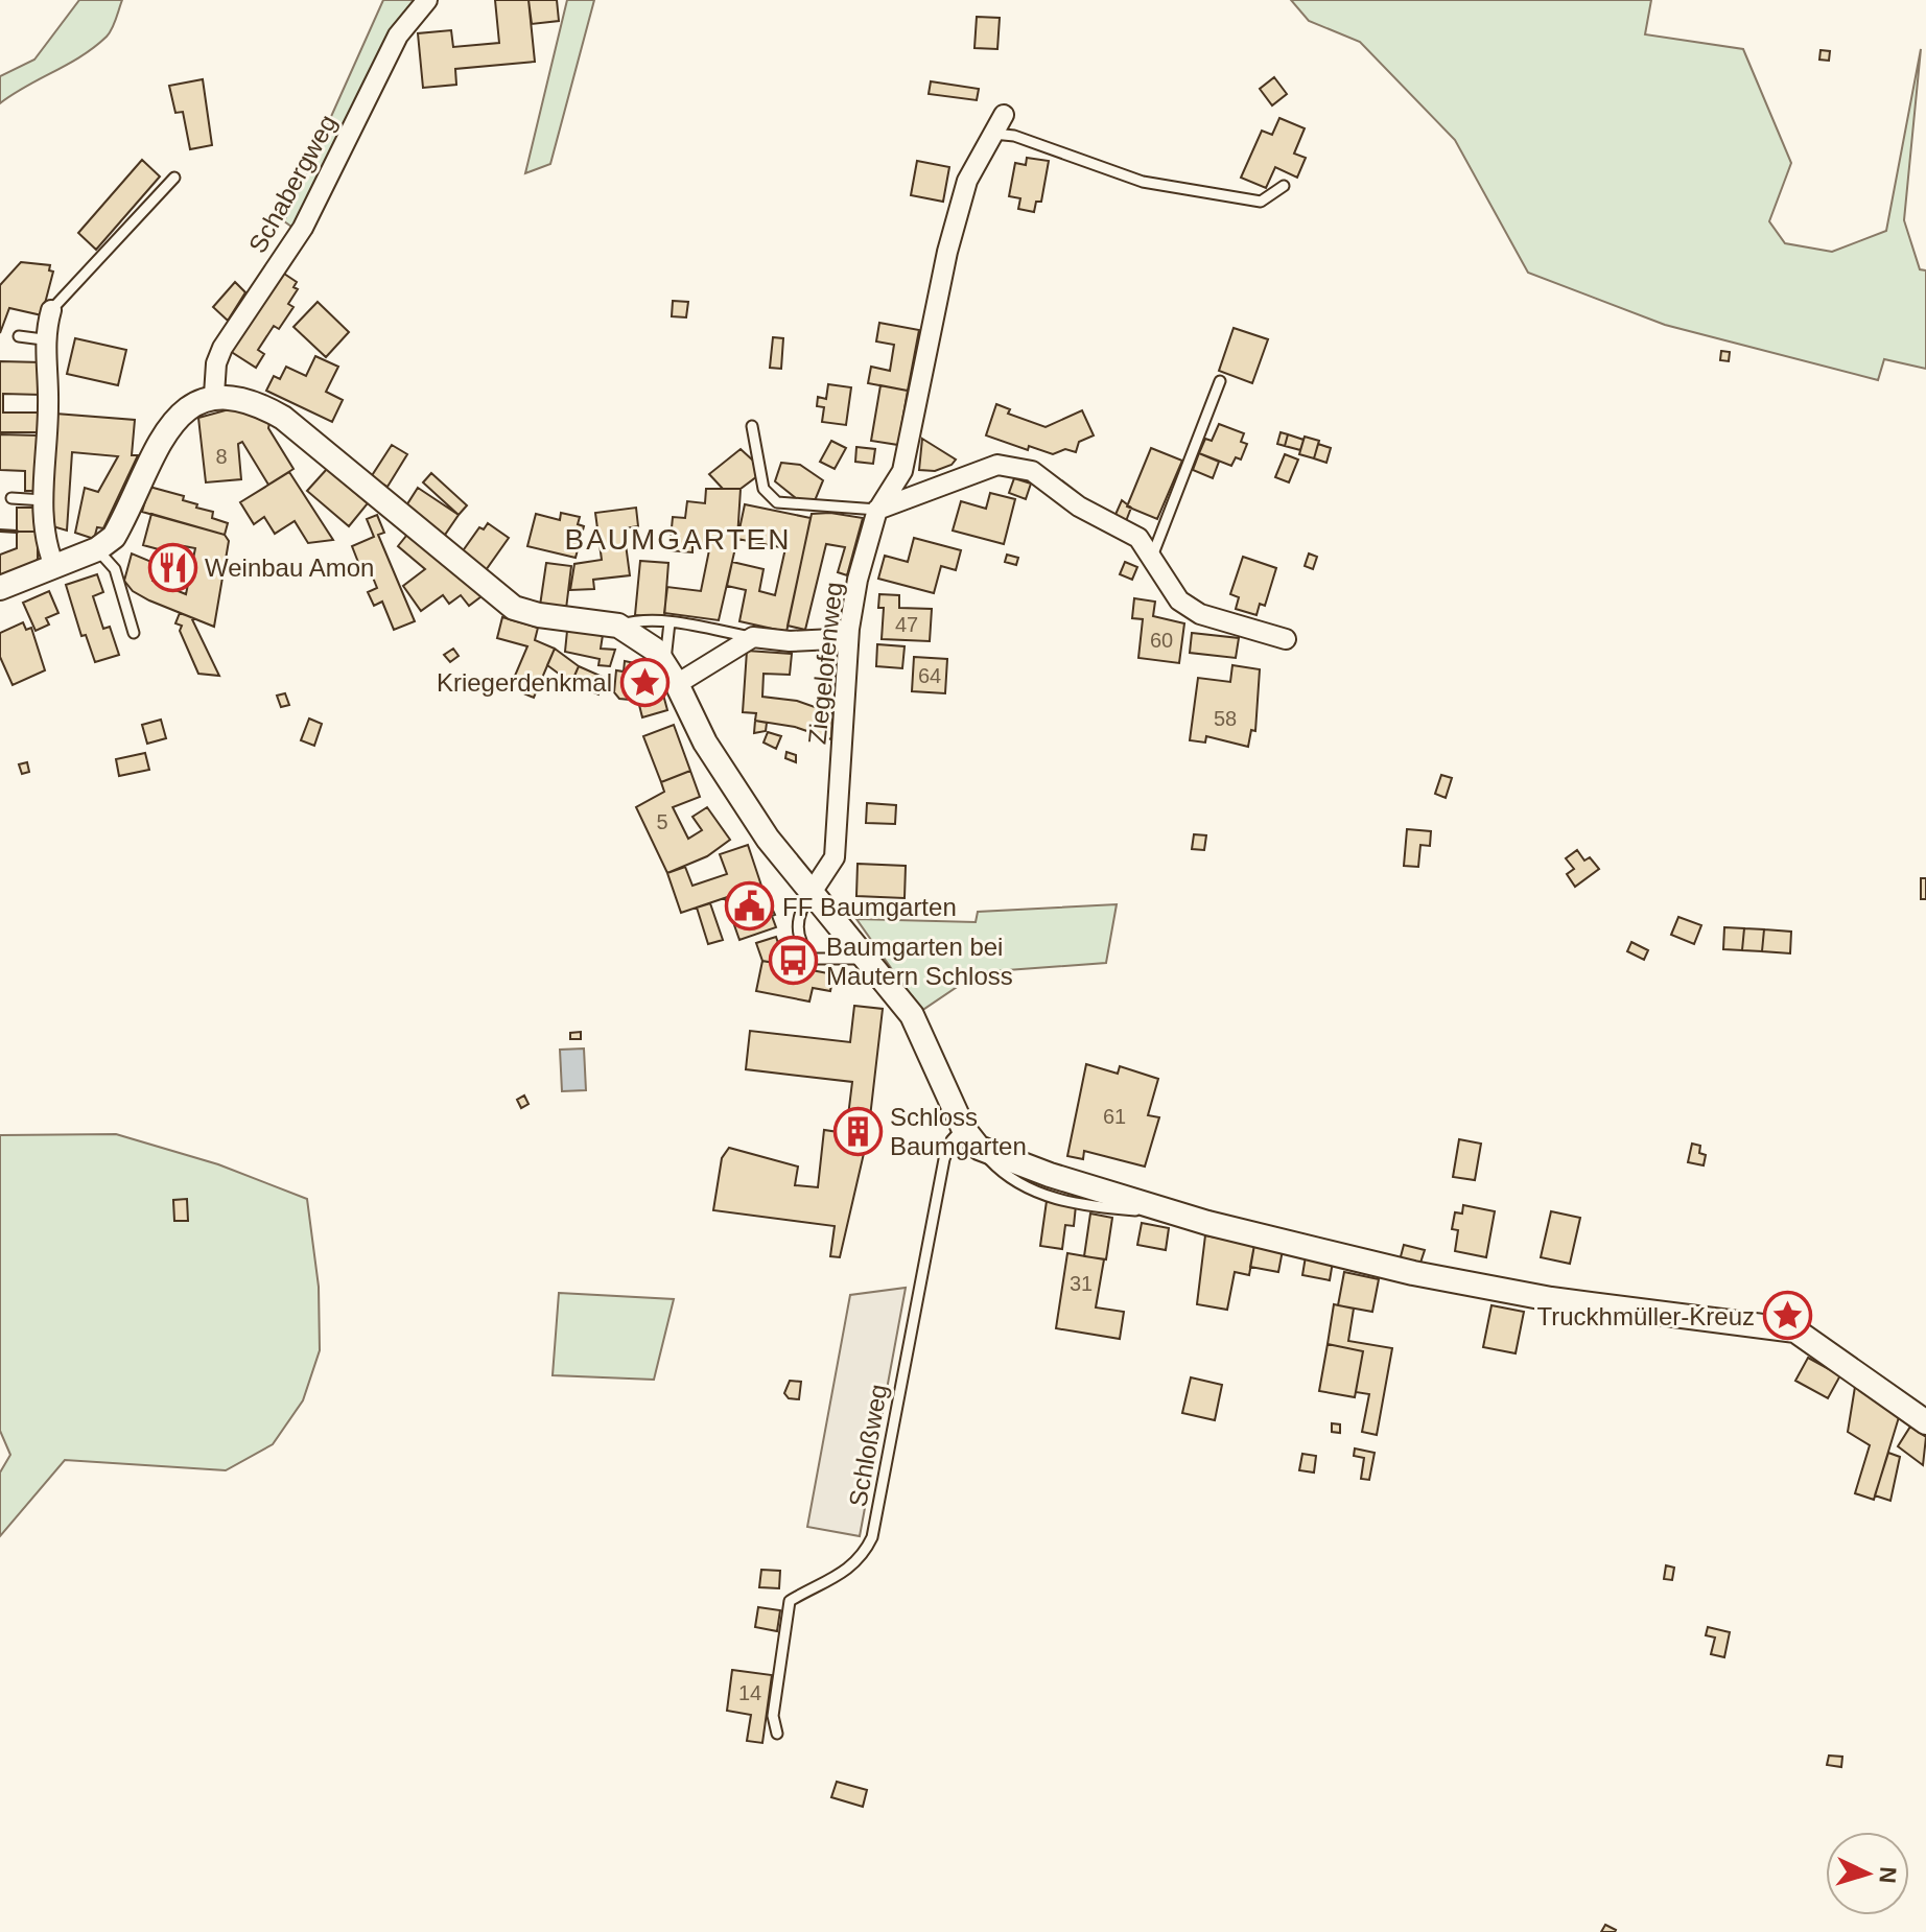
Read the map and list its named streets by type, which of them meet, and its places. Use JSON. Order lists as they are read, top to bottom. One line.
{"streets":{"street":["Schabergweg","Ziegelofenweg"],"lane":["Schloßweg"]},"districts":["BAUMGARTEN"],"places":{"restaurant":["Weinbau Amon"],"place":["Kriegerdenkmal","Truckhmüller-Kreuz"],"public building":["FF Baumgarten"],"bus stop":["Baumgarten bei Mautern Schloss"],"building":["Schloss Baumgarten"]},"house_numbers":["8","47","60","64","58","5","61","31","14"],"north":"right"}
